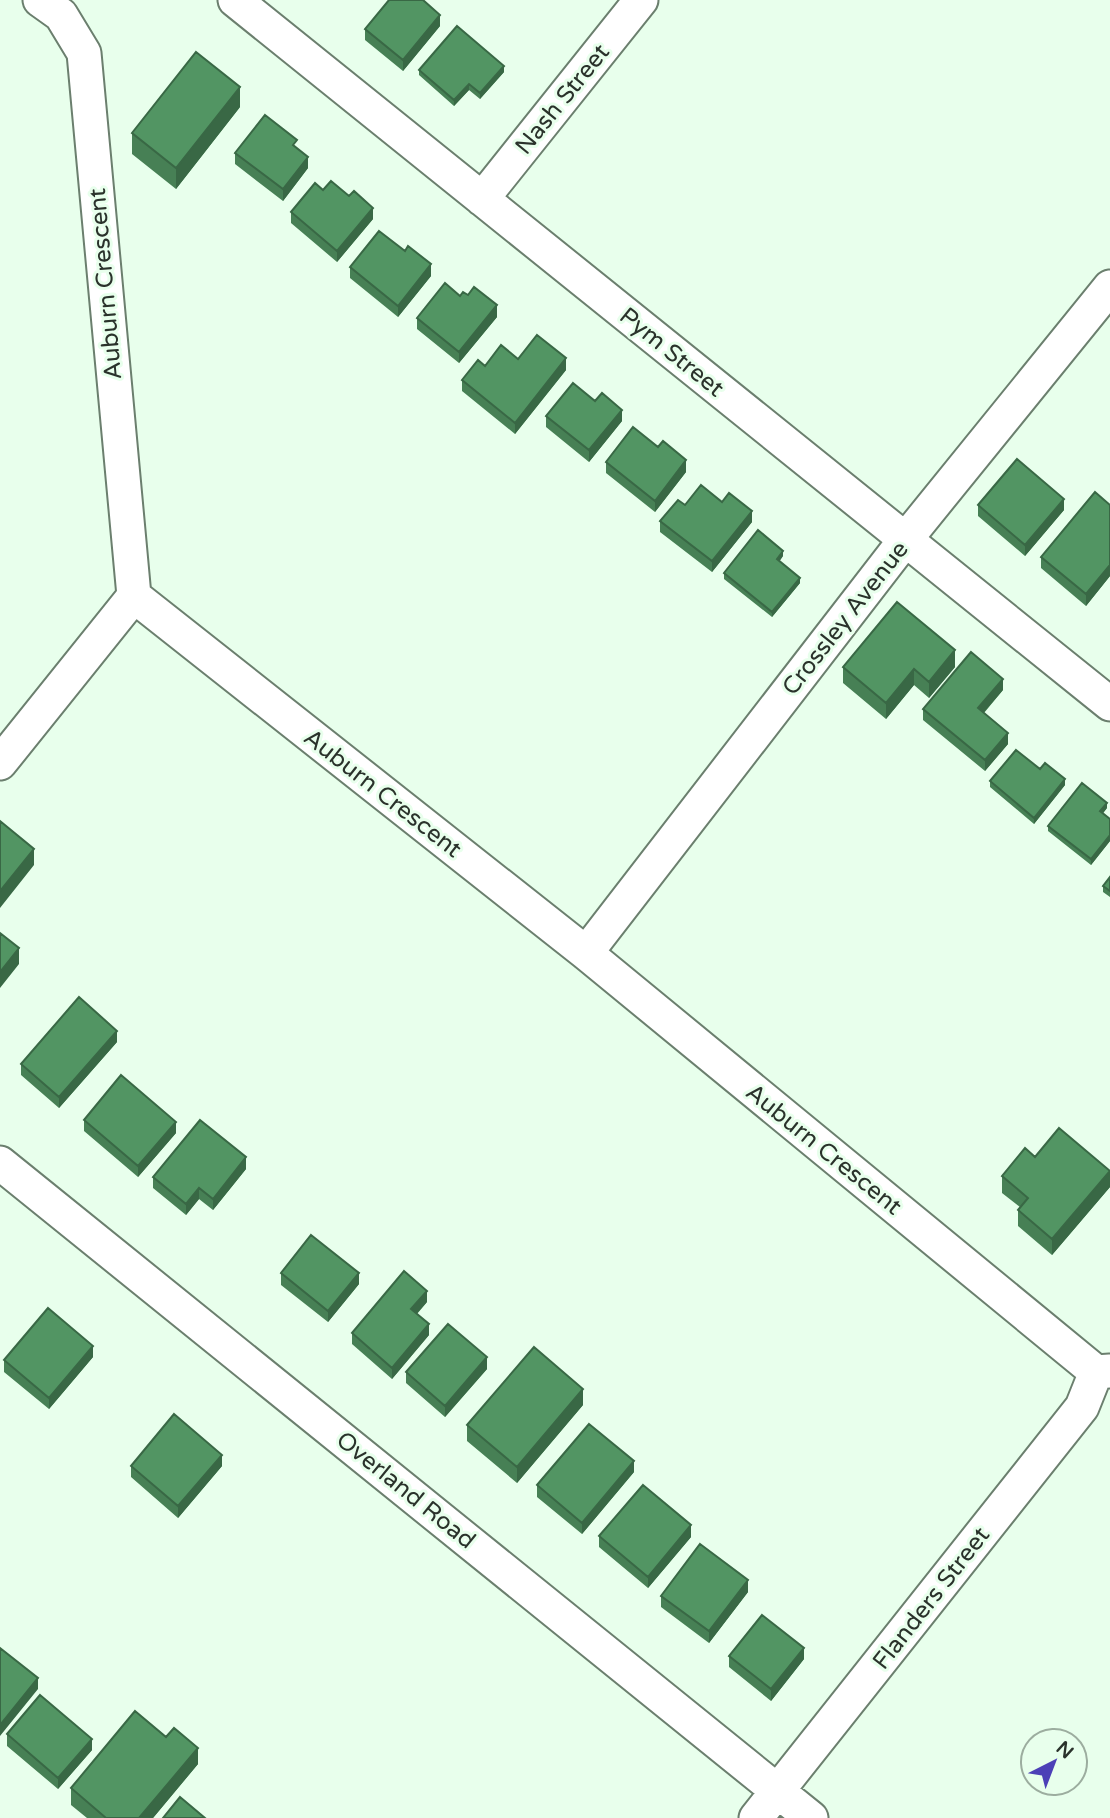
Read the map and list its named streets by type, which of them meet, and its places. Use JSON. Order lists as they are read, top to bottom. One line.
{"streets":{"street":["Nash Street","Auburn Crescent","Pym Street","Crossley Avenue","Overland Road","Flanders Street"]},"crossings":[["Nash Street","Pym Street"],["Auburn Crescent","Crossley Avenue"],["Auburn Crescent","Flanders Street"],["Pym Street","Crossley Avenue"],["Overland Road","Flanders Street"]],"north":"top right"}
